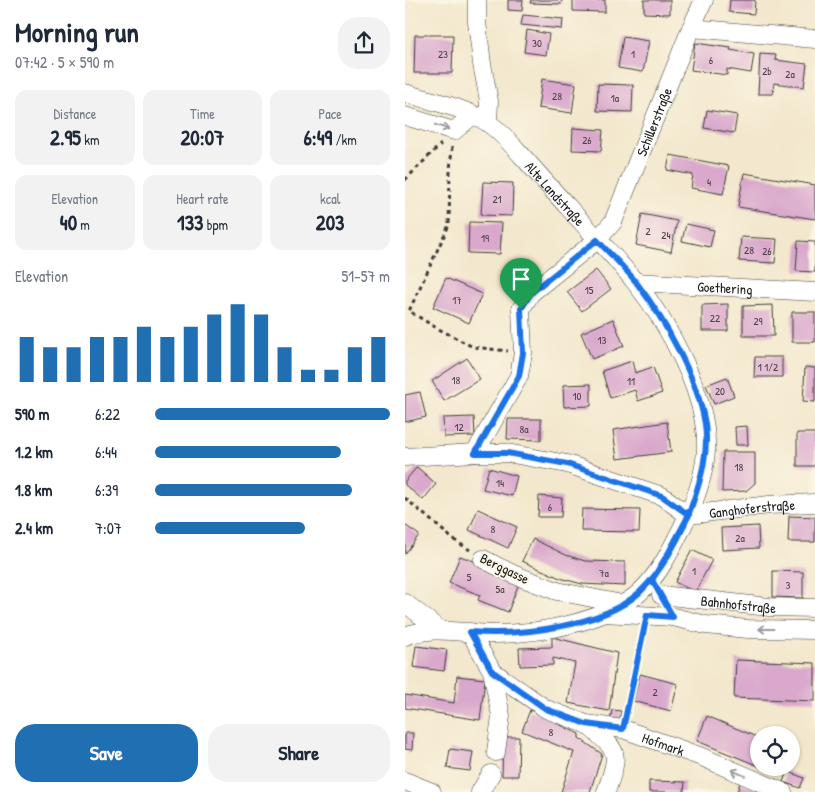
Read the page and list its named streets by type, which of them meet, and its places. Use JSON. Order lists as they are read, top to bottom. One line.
{"streets":{"street":["Schillerstraße","Alte Landstraße","Goethering","Ganghoferstraße","Berggasse","Bahnhofstraße","Hofmark"]},"crossings":[["Schillerstraße","Alte Landstraße"],["Alte Landstraße","Goethering"],["Alte Landstraße","Ganghoferstraße"],["Alte Landstraße","Berggasse"],["Alte Landstraße","Bahnhofstraße"]],"one_way":["Hofmark"],"house_numbers":["30","23","1","6","2b","2a","28","1a","26","4","21","2","24","19","28","26","15","17","22","29","13","1 1/2","18","11","20","10","12","8a","18","14","6","8","2a","1","7a","5","3","5a","2","8"],"page":{"heading":["Morning run","07:42 · 5 × 590 m"],"stats":[["Distance","2.95 km"],["Time","20:07"],["Pace","6:49 /km"],["Elevation","40 m"],["Heart rate","133 bpm"],["kcal","203"]],"chart":["Elevation","51–57 m"],"list":[{"name":"590 m","note":"6:22"},{"name":"1.2 km","note":"6:44"},{"name":"1.8 km","note":"6:39"},{"name":"2.4 km","note":"7:07"}],"buttons":["Save","Share"]}}
